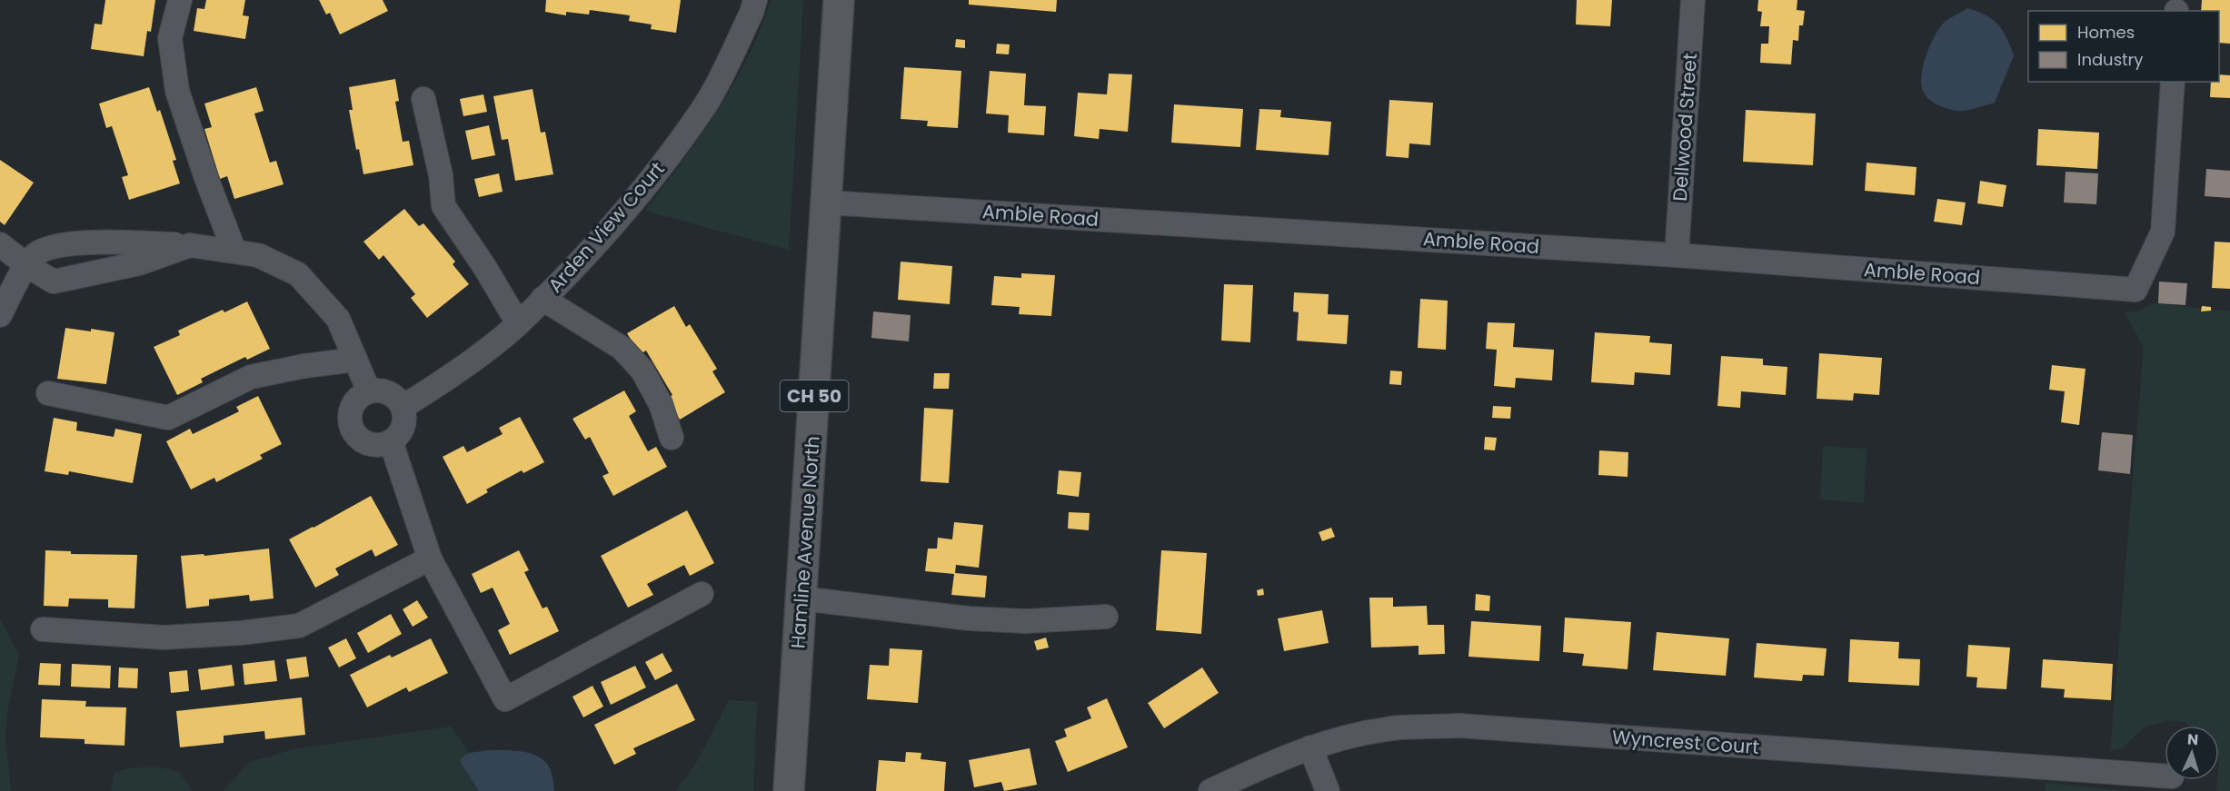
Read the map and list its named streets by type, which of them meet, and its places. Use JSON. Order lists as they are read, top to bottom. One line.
{"streets":{"main road":["CH 50","Hamline Avenue North"],"street":["Dellwood Street","Amble Road","Arden View Court","Wyncrest Court"]},"crossings":[["Dellwood Street","Amble Road"],["Amble Road","Hamline Avenue North"]],"legend":["Homes","Industry"],"north":"top"}
